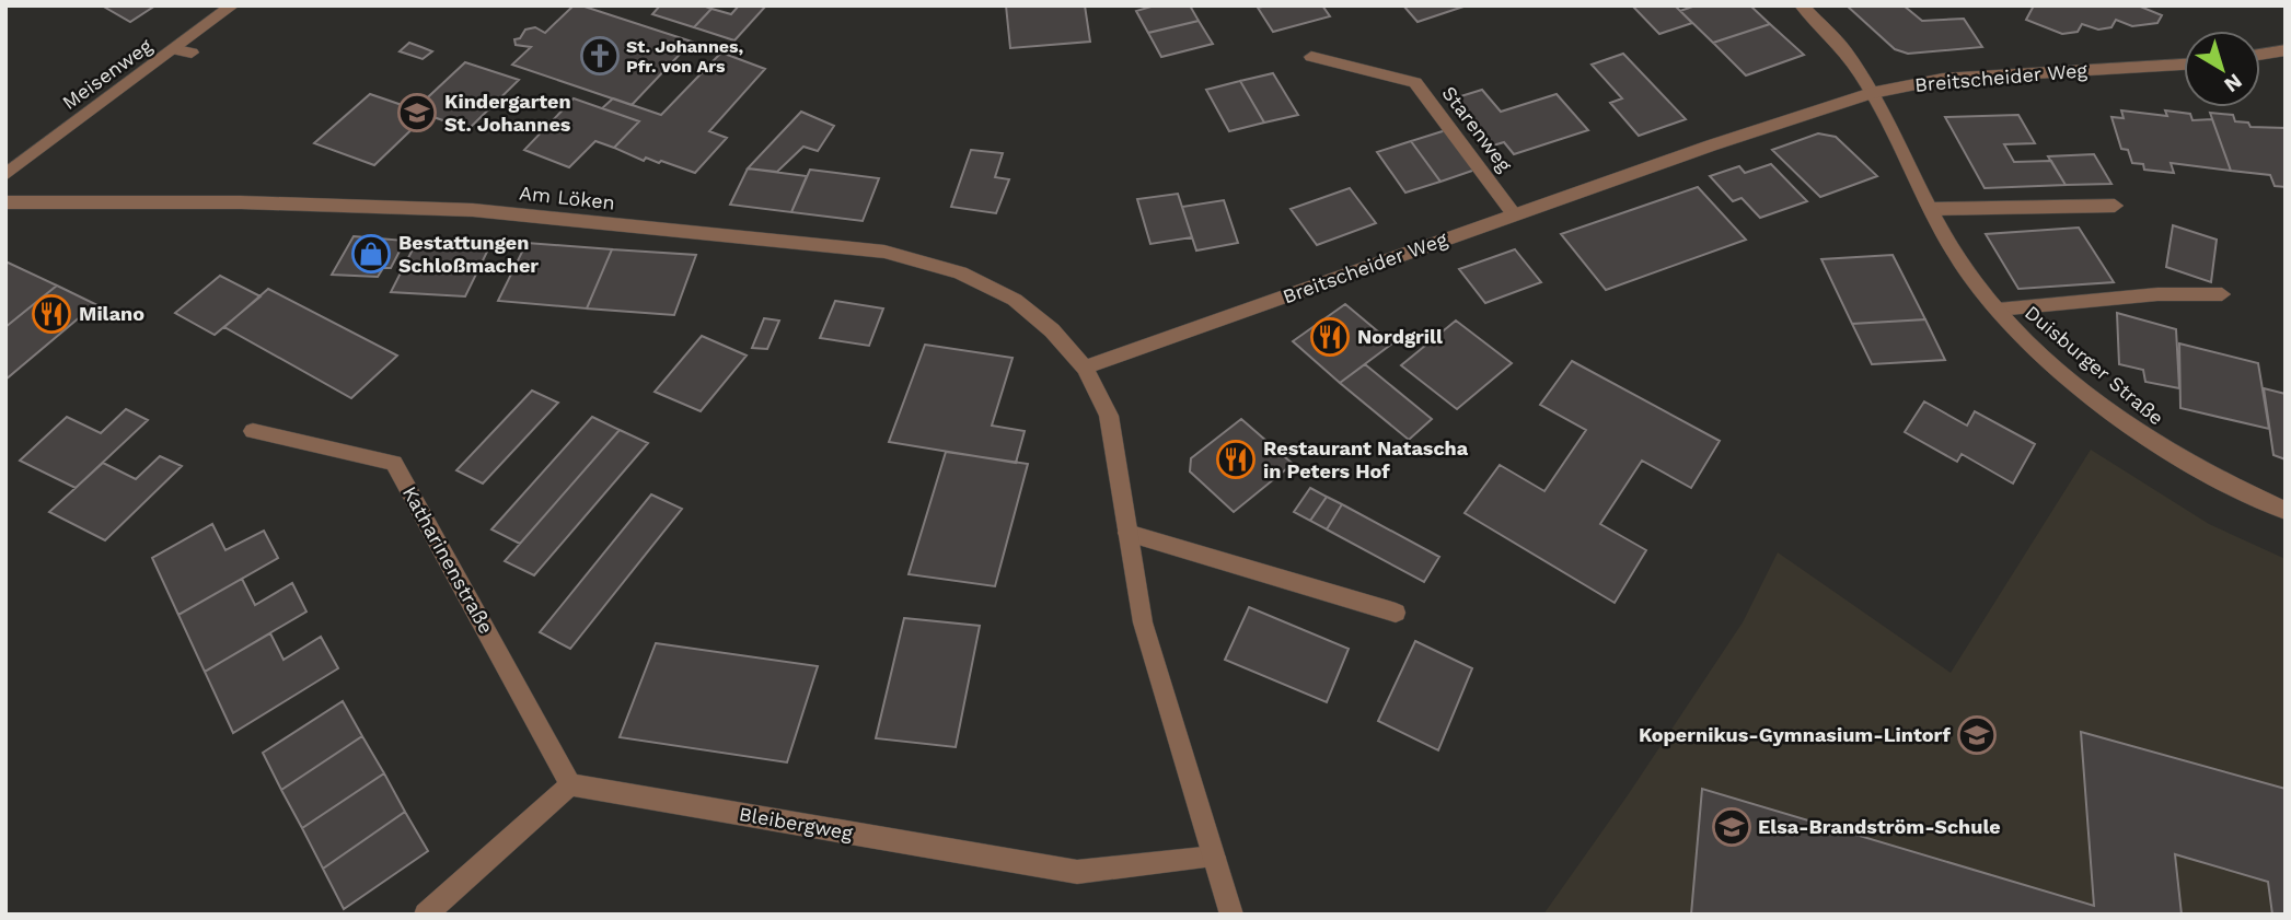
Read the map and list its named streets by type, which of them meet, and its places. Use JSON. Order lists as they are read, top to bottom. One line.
{"streets":{"street":["Meisenweg","Breitscheider Weg","Starenweg","Am Löken","Duisburger Straße","Katharinenstraße","Bleibergweg"]},"crossings":[["Breitscheider Weg","Starenweg"],["Breitscheider Weg","Am Löken"],["Breitscheider Weg","Duisburger Straße"],["Katharinenstraße","Bleibergweg"]],"places":{"church":["St. Johannes, Pfr. von Ars"],"school or university":["Kindergarten St. Johannes","Kopernikus-Gymnasium-Lintorf","Elsa-Brandström-Schule"],"shop":["Bestattungen Schloßmacher"],"restaurant":["Milano","Nordgrill","Restaurant Natascha in Peters Hof"]},"north":"bottom right"}
